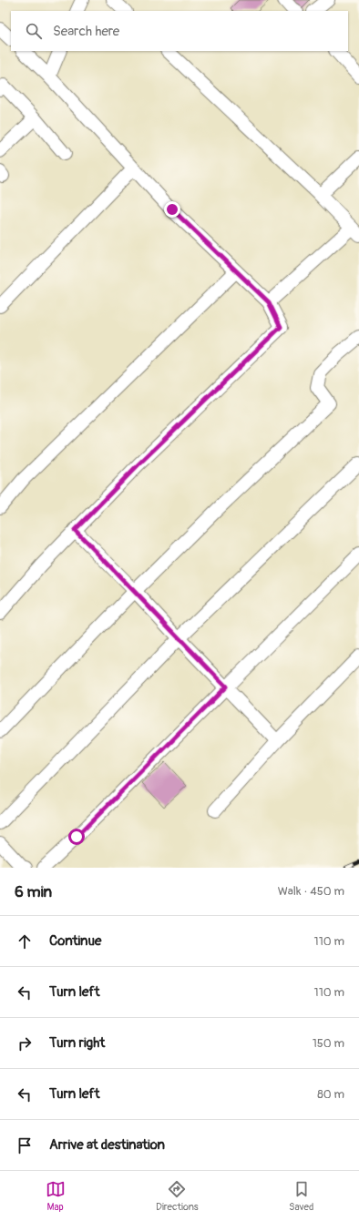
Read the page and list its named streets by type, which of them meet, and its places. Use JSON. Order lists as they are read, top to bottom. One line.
{"page":{"search":"Search here","heading":["6 min","Walk · 450 m"],"list":[["Continue","110 m"],["Turn left","110 m"],["Turn right","150 m"],["Turn left","80 m"],"Arrive at destination"],"nav":["Map","Directions","Saved"]}}
